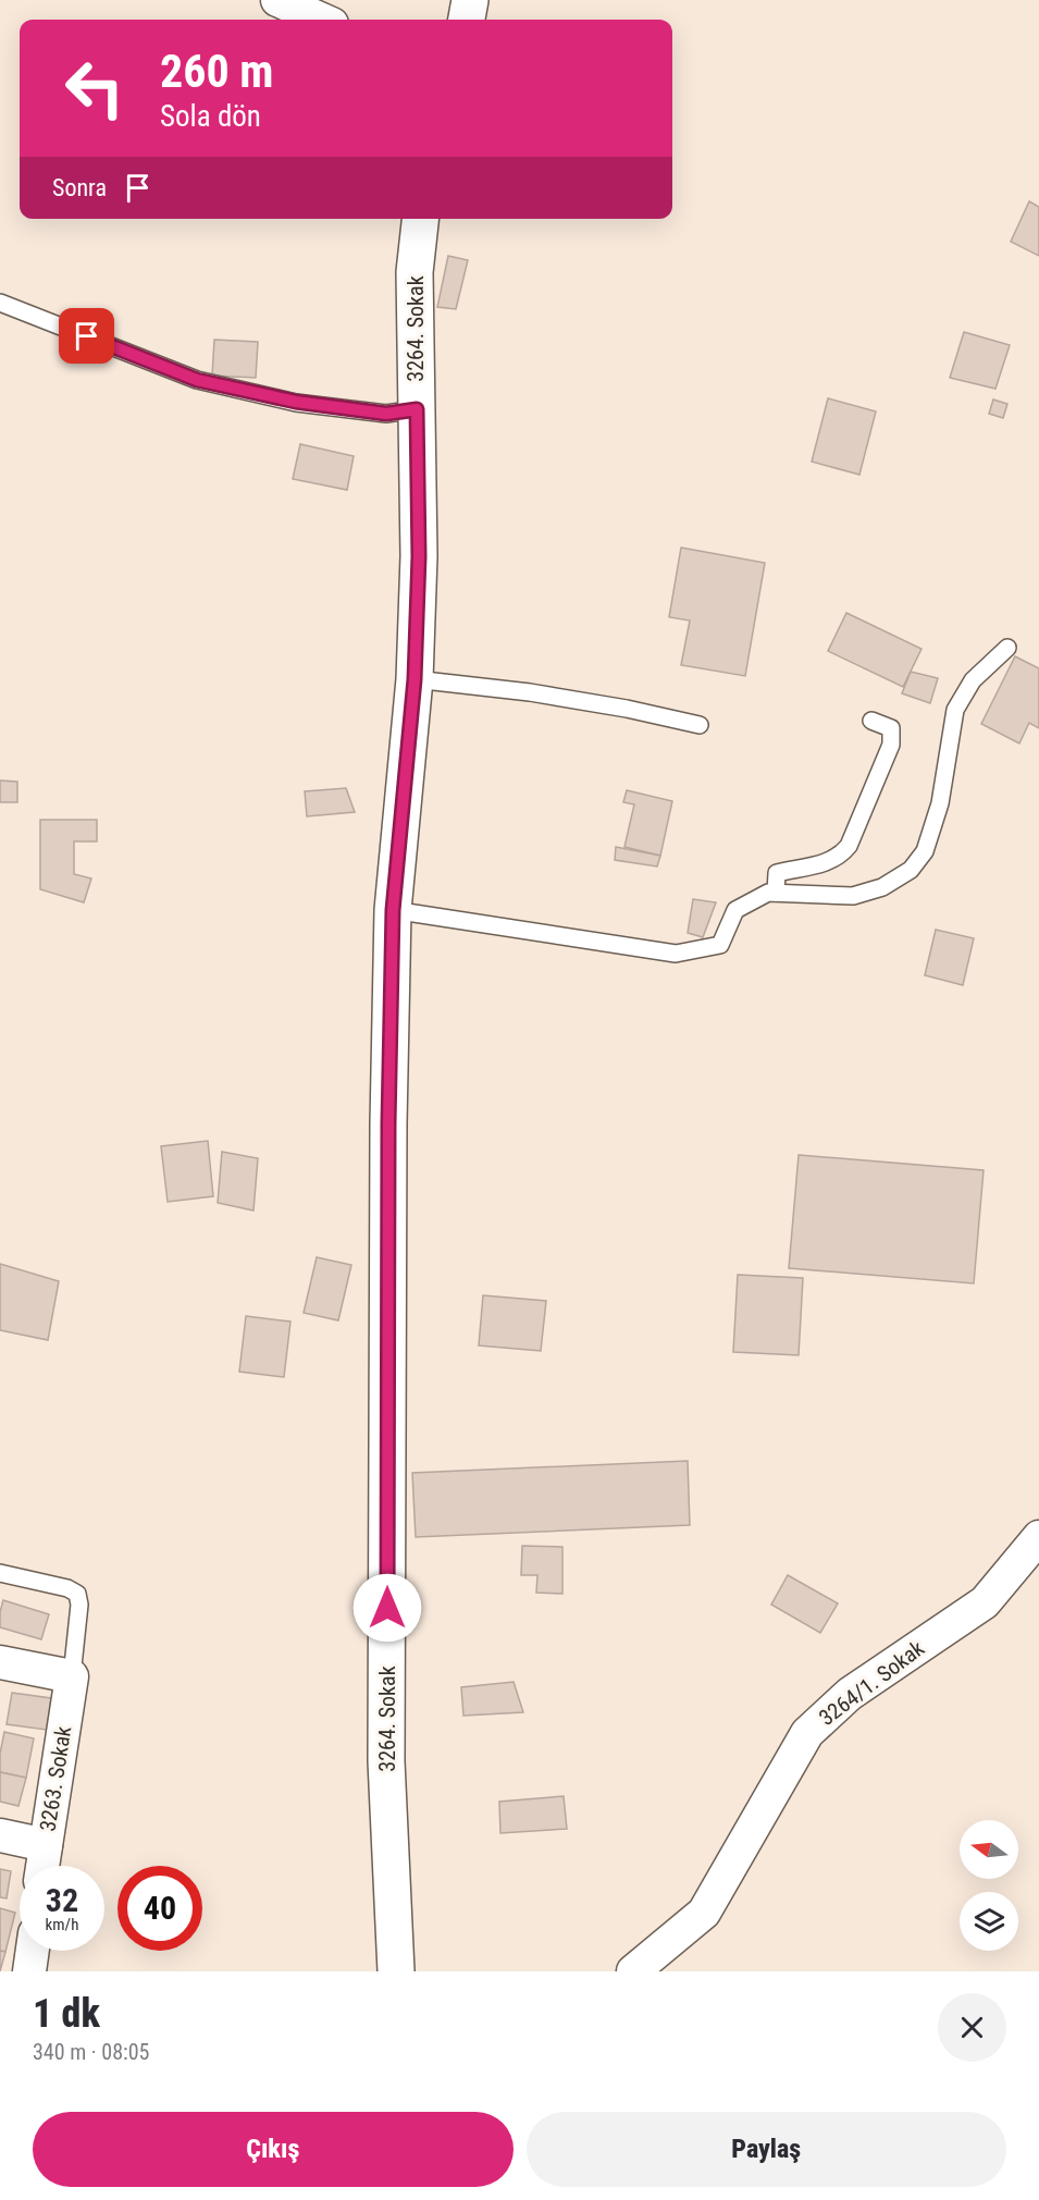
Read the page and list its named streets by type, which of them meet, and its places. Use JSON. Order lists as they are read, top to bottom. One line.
{"streets":{"street":["3264. Sokak","3264/1. Sokak","3263. Sokak"]},"north":"left","page":{"turn":["260 m","Sola dön"],"then":"Sonra","speed":"32 km/h","limit":"40","heading":["1 dk","340 m · 08:05"],"buttons":["Çıkış","Paylaş"]}}
